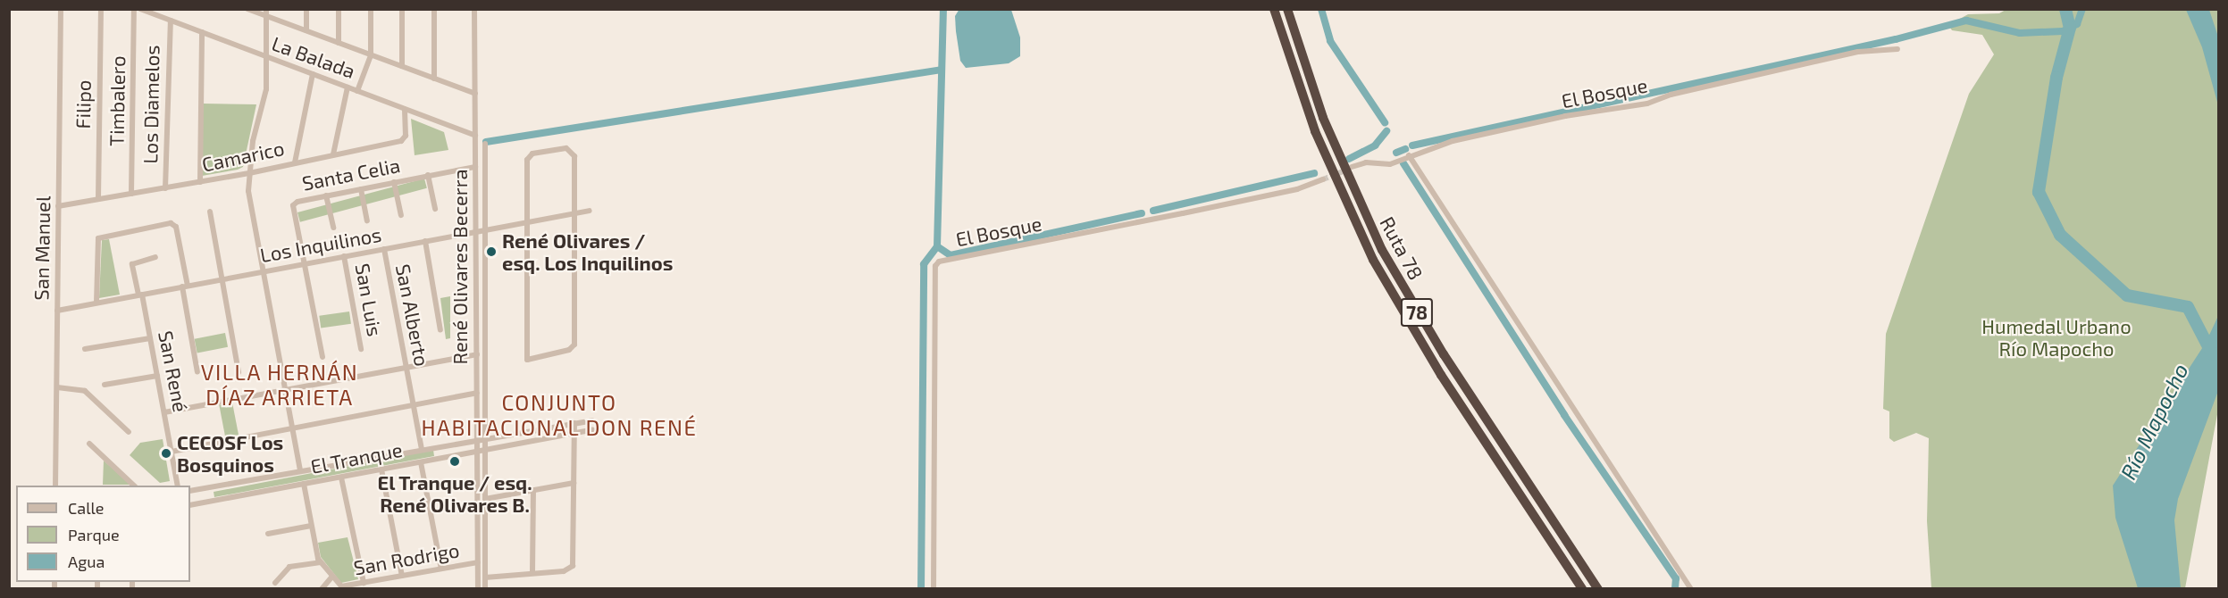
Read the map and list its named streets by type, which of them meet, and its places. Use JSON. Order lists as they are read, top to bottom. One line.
{"streets":{"highway":["Ruta 78","78"],"street":["La Balada","El Bosque","Timbalero","Filipo","Los Diamelos","Camarico","Santa Celia","Los Inquilinos","San Manuel","René Olivares Becerra","San Luis","San Alberto","San René","El Tranque","San Rodrigo"]},"crossings":[["La Balada","Los Diamelos"],["La Balada","Camarico"],["La Balada","René Olivares Becerra"],["Timbalero","Camarico"],["Filipo","Camarico"],["Los Diamelos","Camarico"],["Camarico","San Manuel"],["Santa Celia","Los Inquilinos"],["Santa Celia","René Olivares Becerra"],["Los Inquilinos","San Manuel"],["Los Inquilinos","René Olivares Becerra"],["Los Inquilinos","San Luis"],["Los Inquilinos","San Alberto"],["Los Inquilinos","San René"],["René Olivares Becerra","El Tranque"],["René Olivares Becerra","San Rodrigo"],["San Alberto","El Tranque"]],"districts":["VILLA HERNÁN DÍAZ ARRIETA","CONJUNTO HABITACIONAL DON RENÉ"],"water":["Río Mapocho"],"parks":["Humedal Urbano Río Mapocho"],"places":["René Olivares / esq. Los Inquilinos","CECOSF Los Bosquinos","El Tranque / esq. René Olivares B."],"legend":["Calle","Parque","Agua"]}
